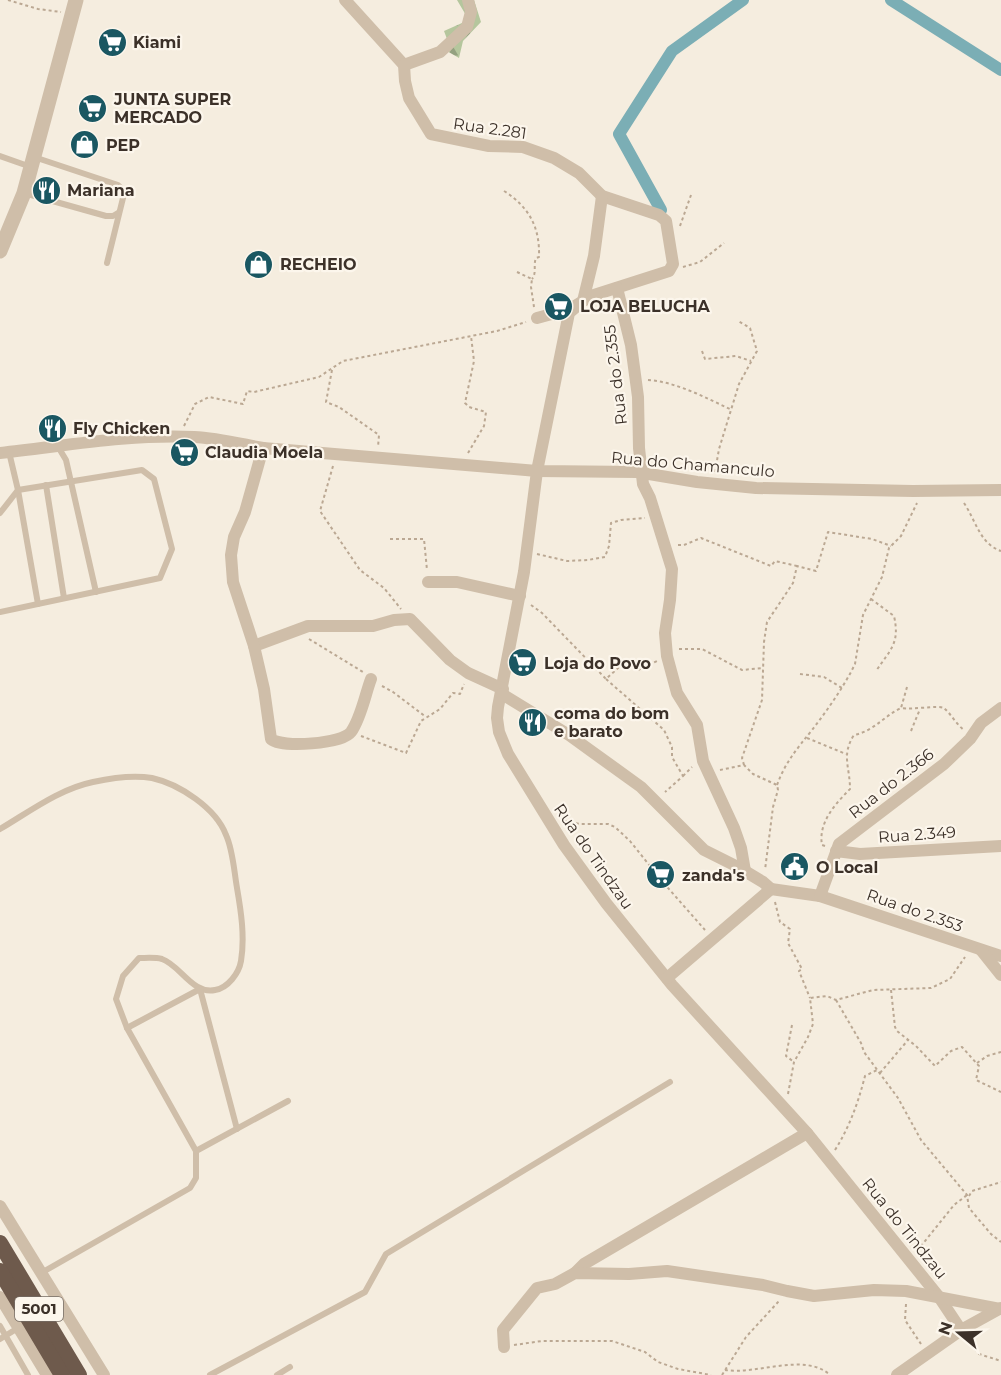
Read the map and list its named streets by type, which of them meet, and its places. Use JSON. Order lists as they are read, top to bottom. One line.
{"streets":{"highway":["5001"],"street":["Rua 2.281","Rua do 2.355","Rua do Chamanculo","Rua do 2.366","Rua 2.349","Rua do Tindzau","Rua do 2.353"]},"crossings":[["Rua 2.281","Rua do Tindzau"],["Rua do 2.355","Rua do Chamanculo"],["Rua do Chamanculo","Rua do Tindzau"],["Rua do 2.366","Rua 2.349"],["Rua do 2.366","Rua do 2.353"]],"places":{"supermarket":["Kiami","JUNTA SUPER MERCADO","LOJA BELUCHA","Claudia Moela","Loja do Povo","zanda's"],"shop":["PEP","RECHEIO"],"restaurant":["Mariana","Fly Chicken","coma do bom e barato"],"public building":["O Local"]},"north":"left"}
